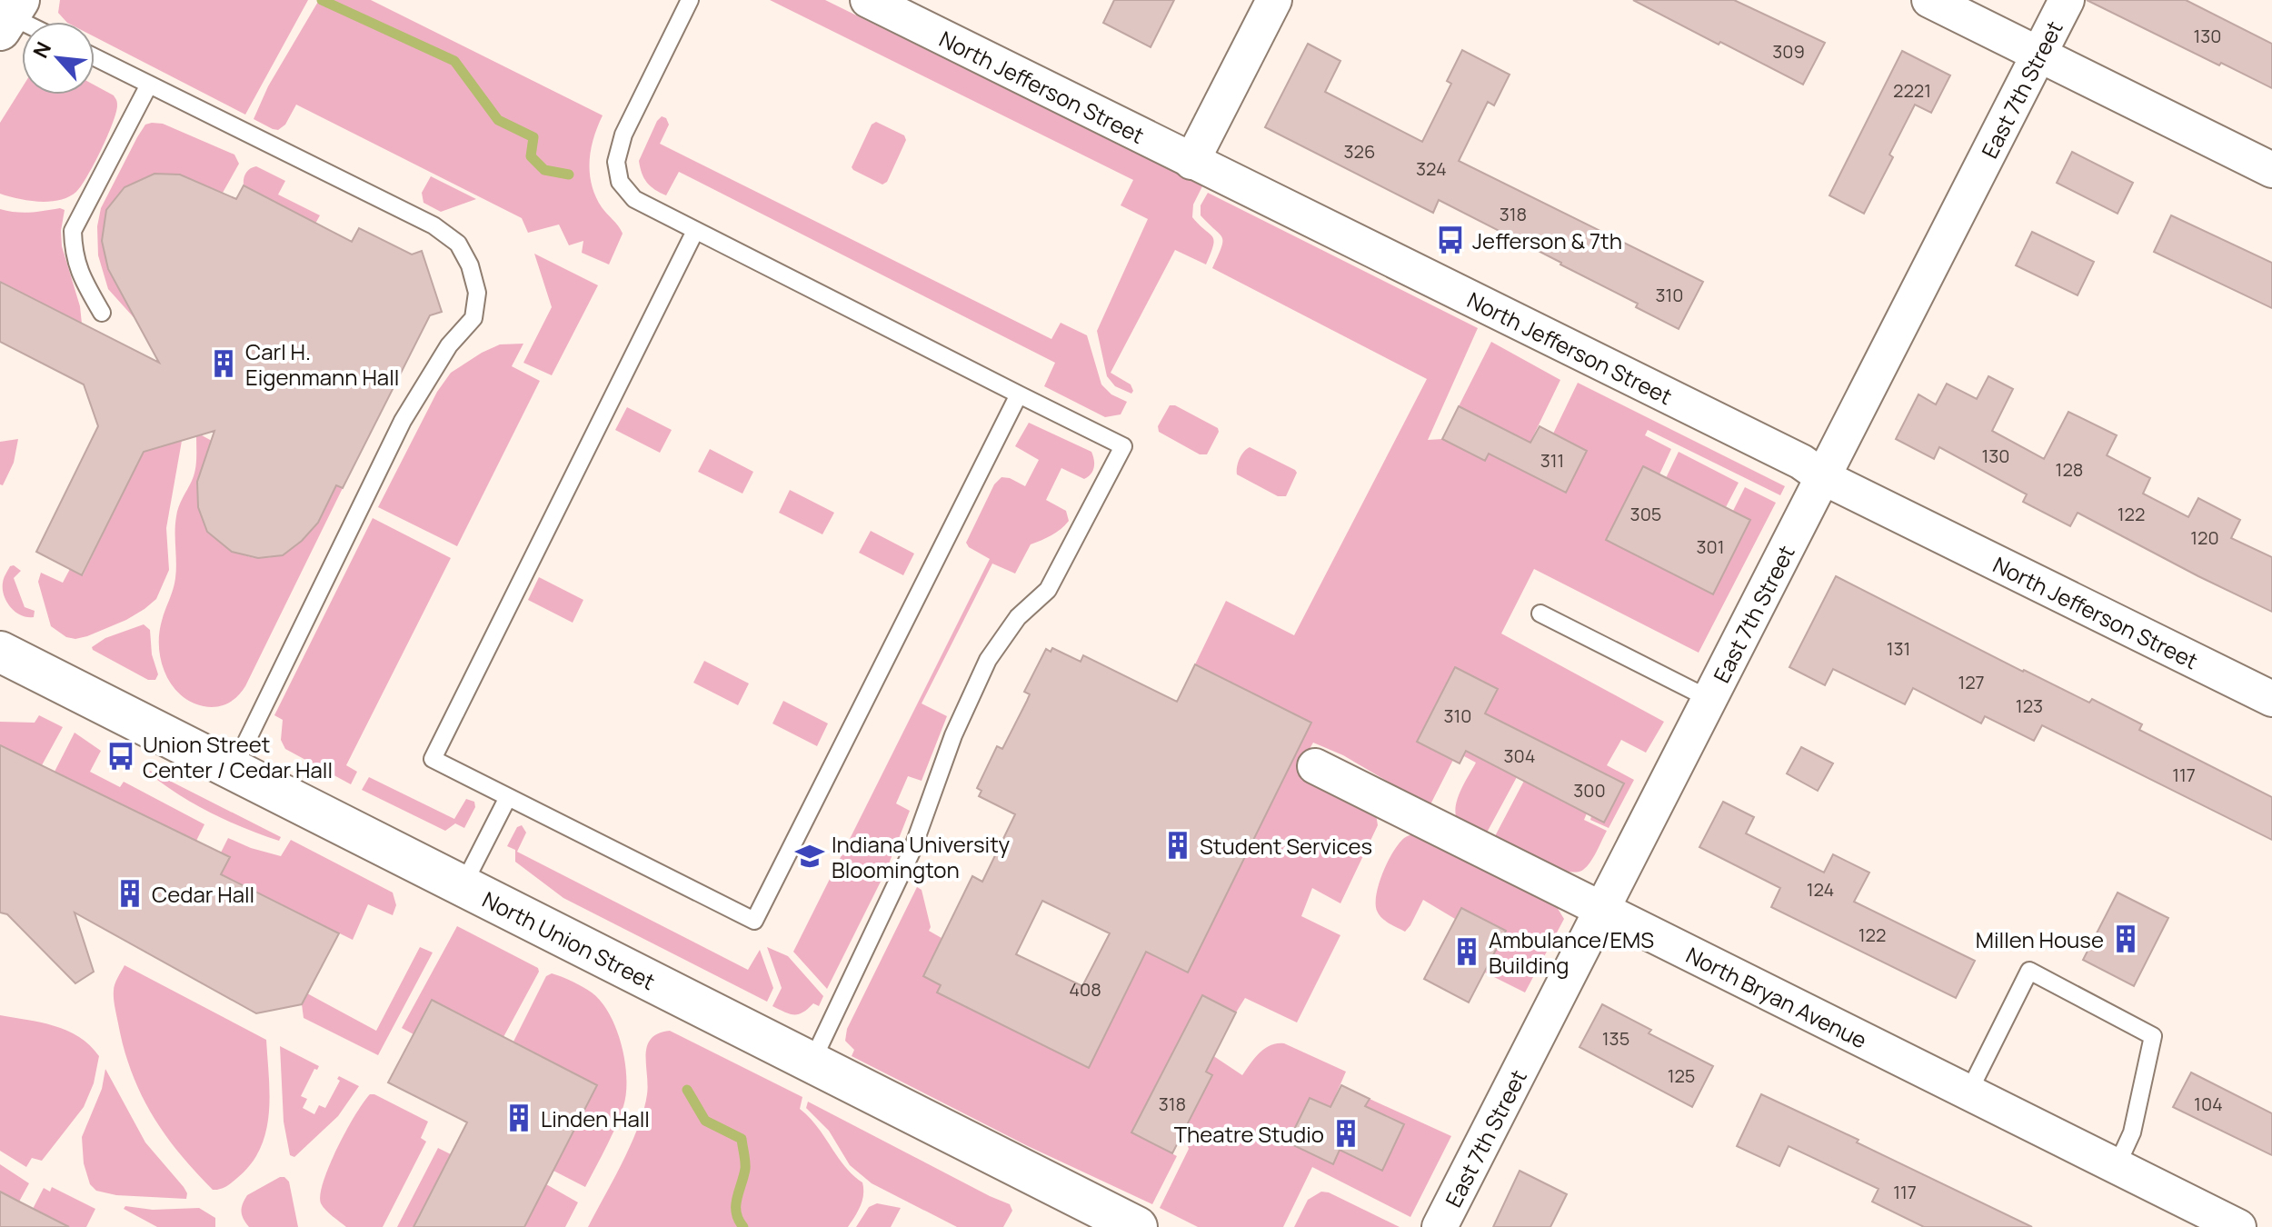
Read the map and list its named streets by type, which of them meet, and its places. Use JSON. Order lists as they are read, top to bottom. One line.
{"streets":{"street":["North Jefferson Street","East 7th Street","North Union Street","North Bryan Avenue"]},"crossings":[["North Jefferson Street","East 7th Street"],["East 7th Street","North Bryan Avenue"]],"places":{"bus stop":["Jefferson & 7th","Union Street Center / Cedar Hall"],"building":["Carl H. Eigenmann Hall","Student Services","Cedar Hall","Millen House","Ambulance/EMS Building","Linden Hall","Theatre Studio"],"school or university":["Indiana University Bloomington"]},"house_numbers":["130","309","2221","326","324","318","310","130","311","128","305","122","120","301","131","127","123","310","304","117","300","124","122","408","135","125","318","104","117"],"north":"top left"}
